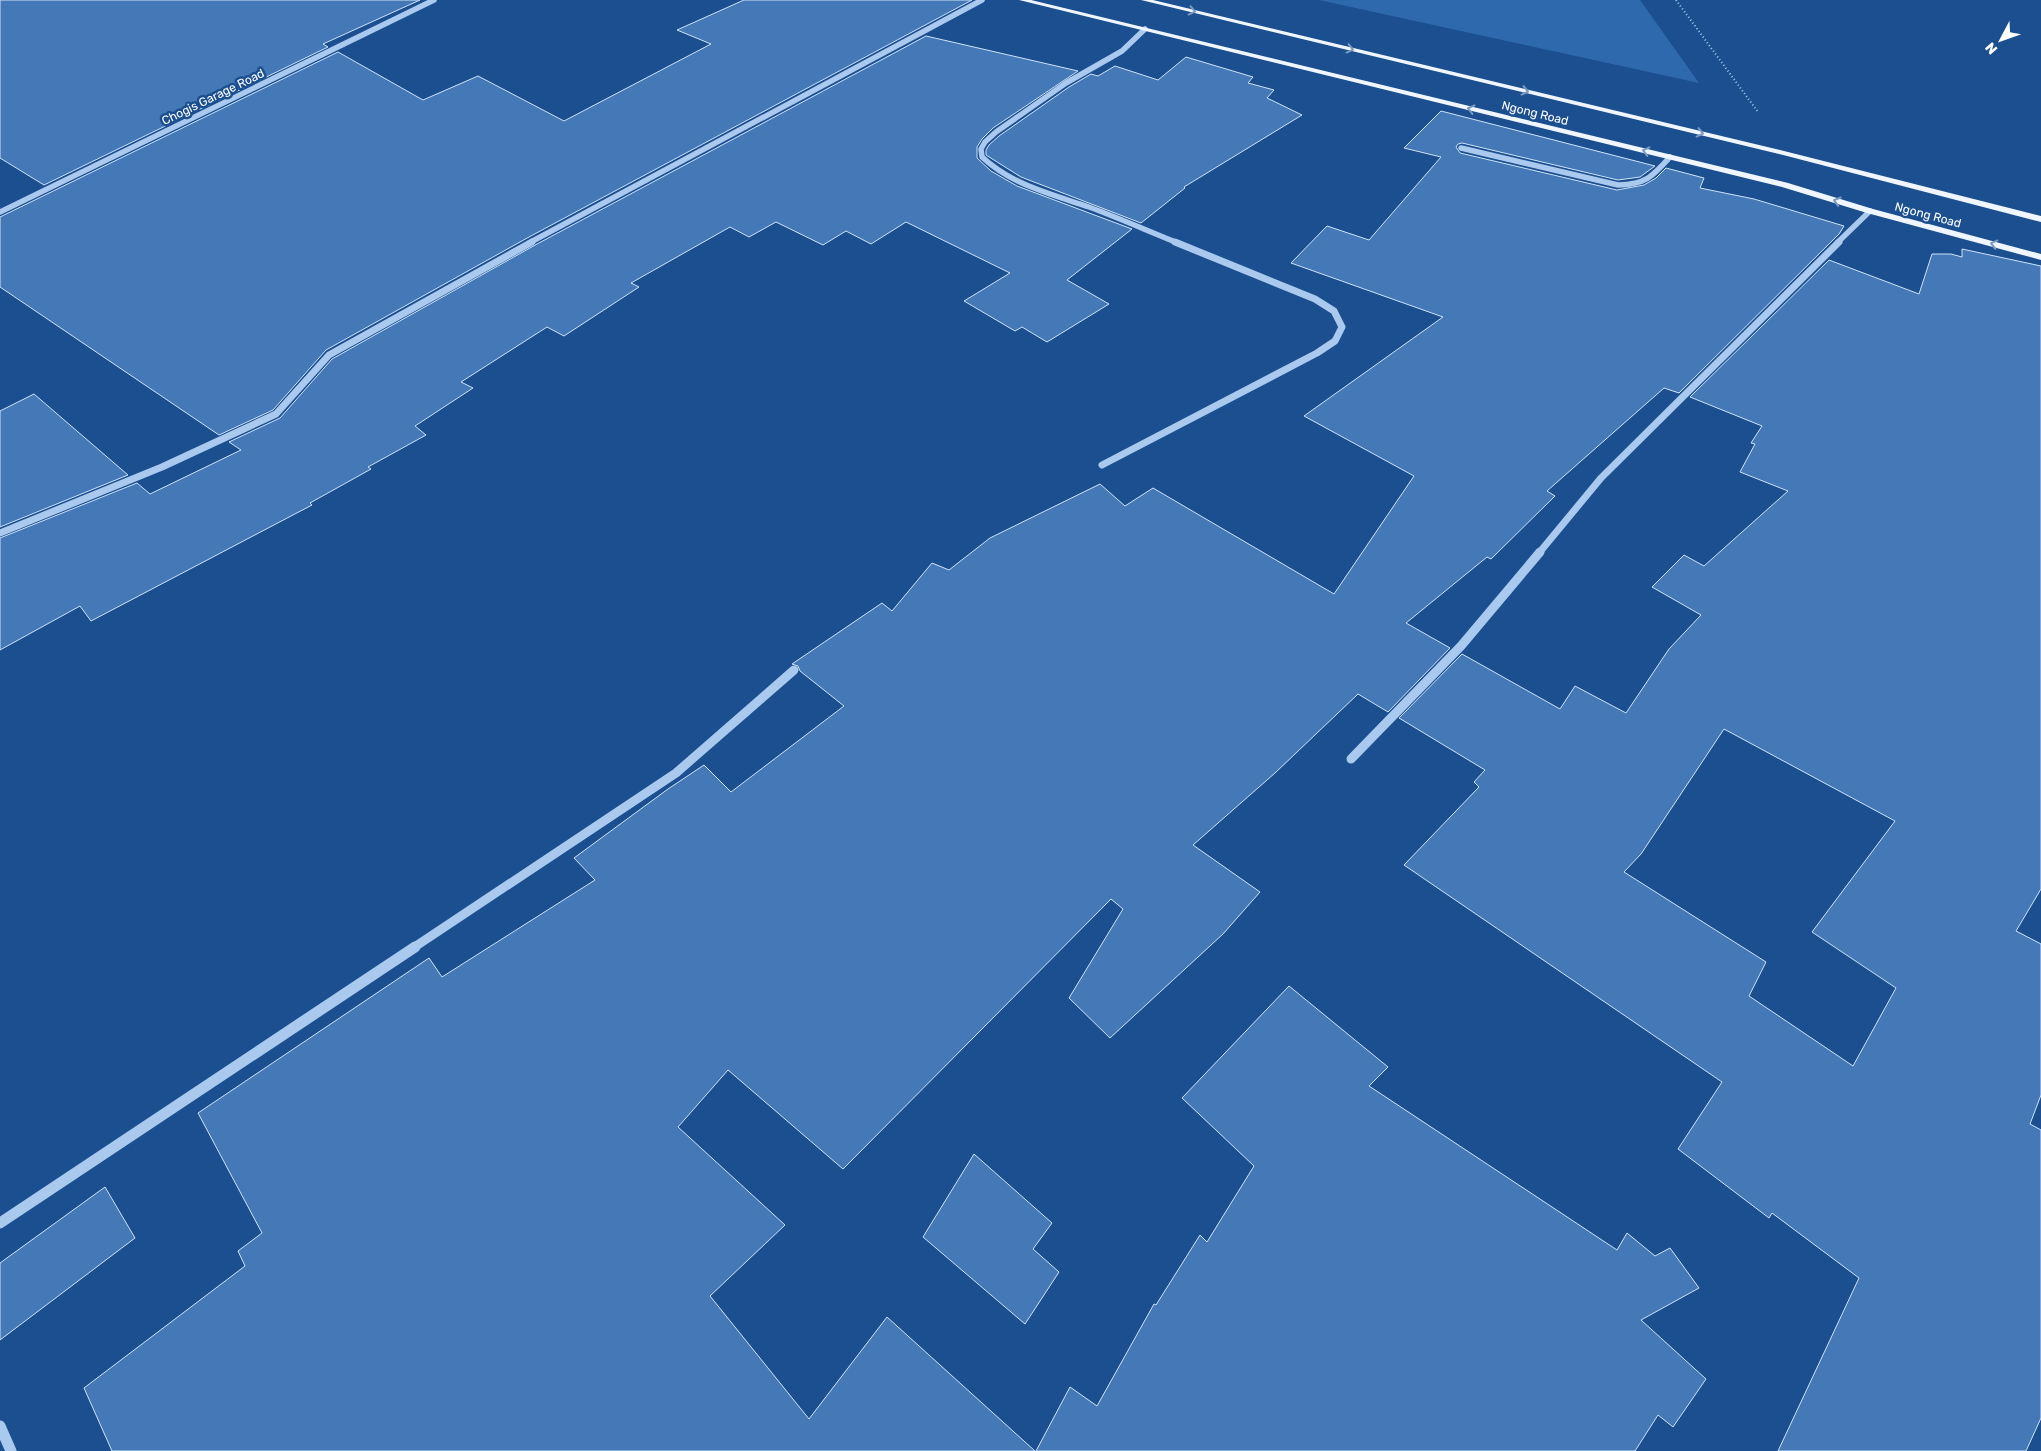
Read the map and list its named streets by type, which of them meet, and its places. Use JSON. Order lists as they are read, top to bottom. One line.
{"streets":{"main road":["Ngong Road"],"street":["Chogis Garage Road"]},"north":"bottom left"}
